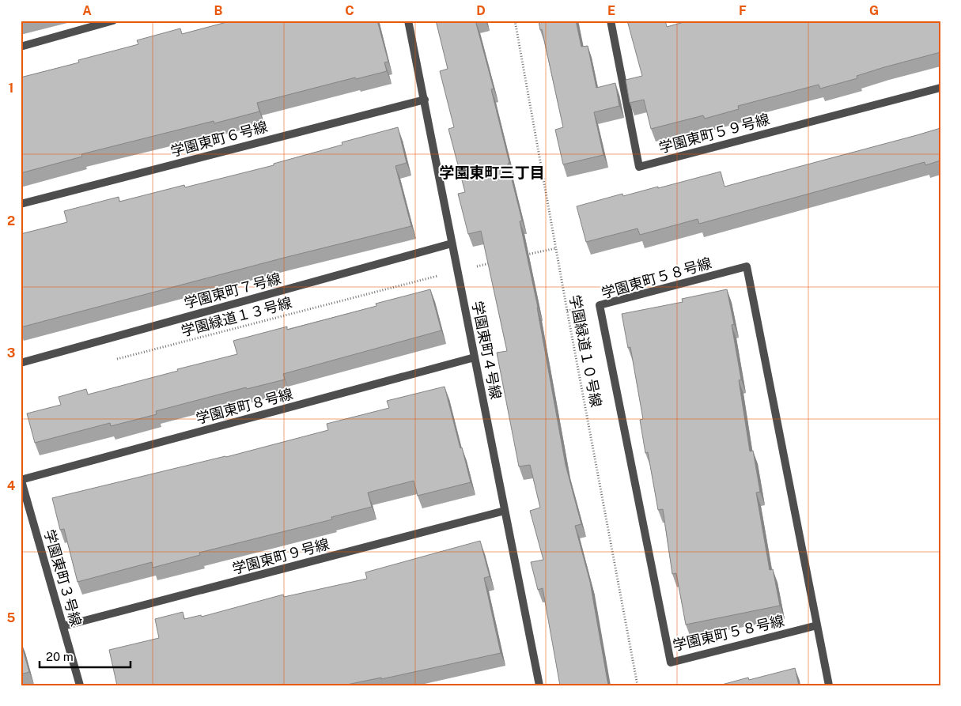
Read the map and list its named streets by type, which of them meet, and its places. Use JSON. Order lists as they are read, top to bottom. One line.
{"streets":{"street":["学園東町５９号線","学園東町６号線","学園東町５８号線","学園東町７号線","学園東町４号線","学園東町８号線","学園東町９号線","学園東町３号線"],"path":["学園緑道１３号線","学園緑道１０号線"]},"crossings":[["学園東町６号線","学園東町４号線"],["学園東町７号線","学園東町４号線"],["学園緑道１３号線","学園東町４号線"],["学園東町４号線","学園東町８号線"],["学園東町４号線","学園東町９号線"],["学園東町８号線","学園東町３号線"],["学園東町９号線","学園東町３号線"]],"districts":["学園東町三丁目"],"scale_bar":"20 m","grid":{"columns":["A","B","C","D","E","F","G"],"rows":["1","2","3","4","5"]}}
